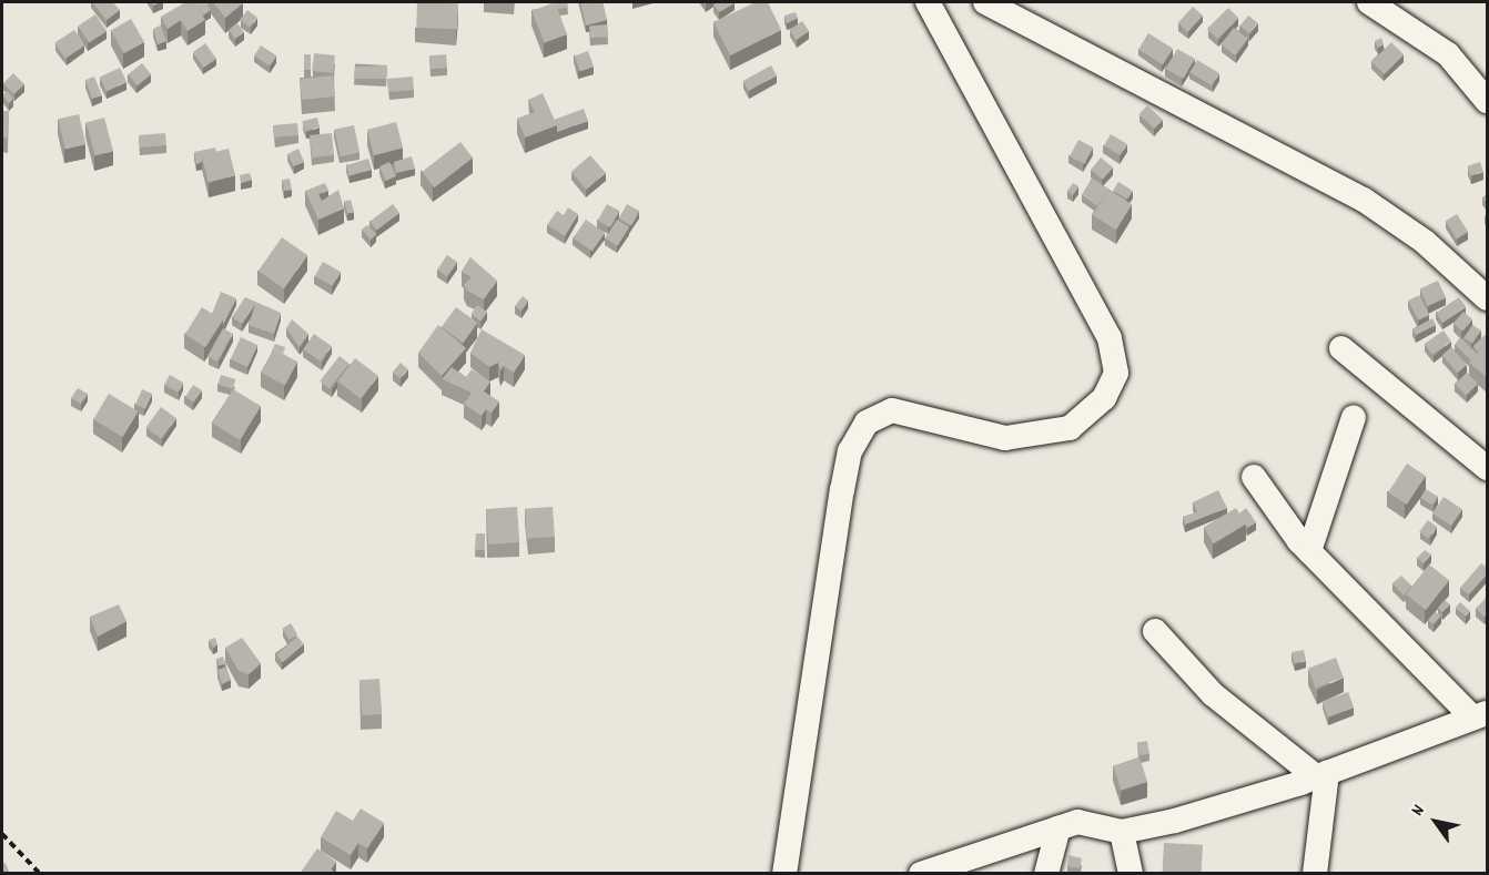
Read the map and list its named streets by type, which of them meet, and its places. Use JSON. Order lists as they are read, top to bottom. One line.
{"north":"top left"}
